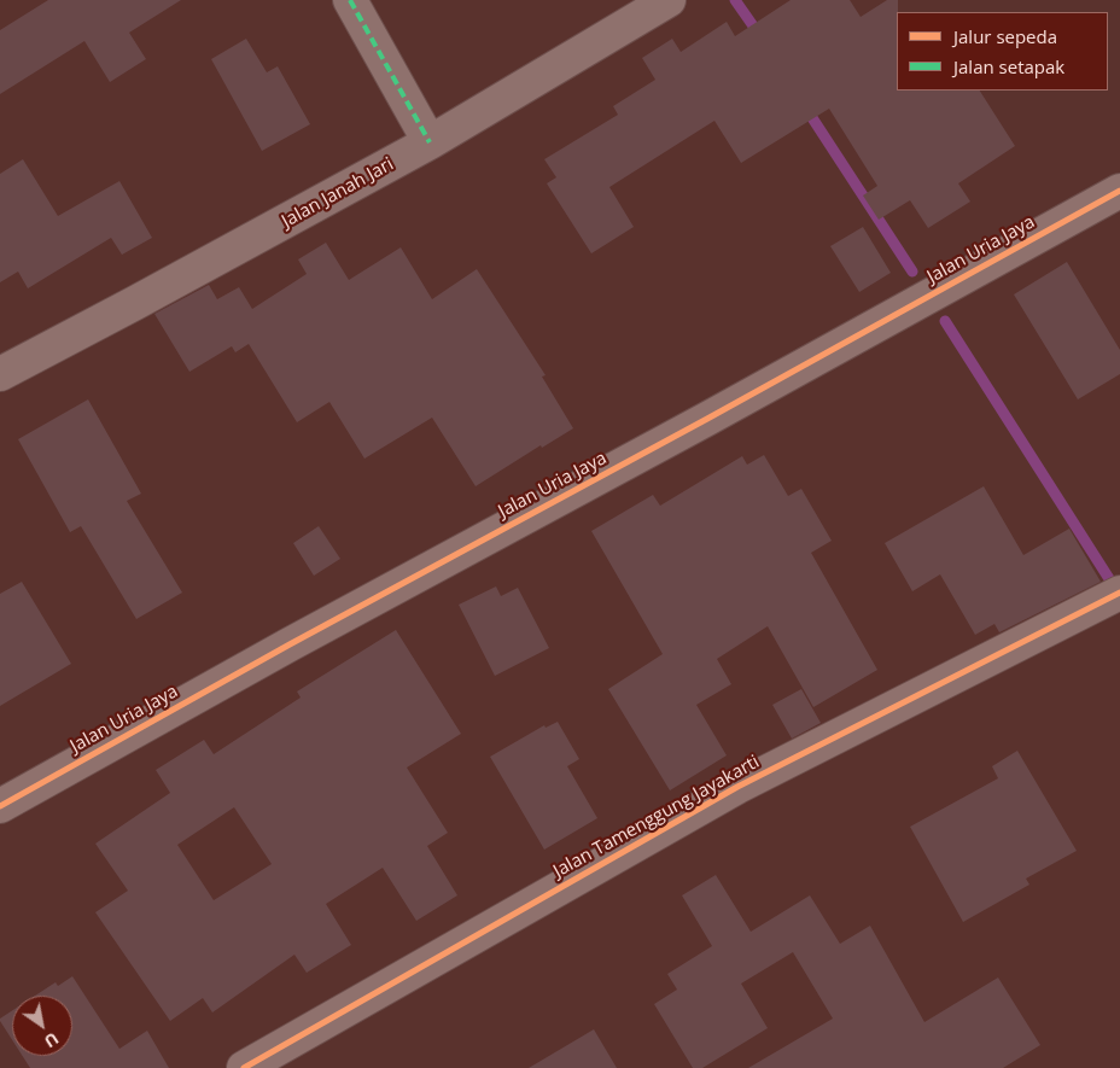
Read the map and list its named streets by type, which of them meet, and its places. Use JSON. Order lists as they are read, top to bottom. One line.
{"streets":{"street":["Jalan Janah Jari","Jalan Uria Jaya","Jalan Tamenggung Jayakarti"]},"legend":["Jalur sepeda","Jalan setapak"],"north":"bottom right"}
